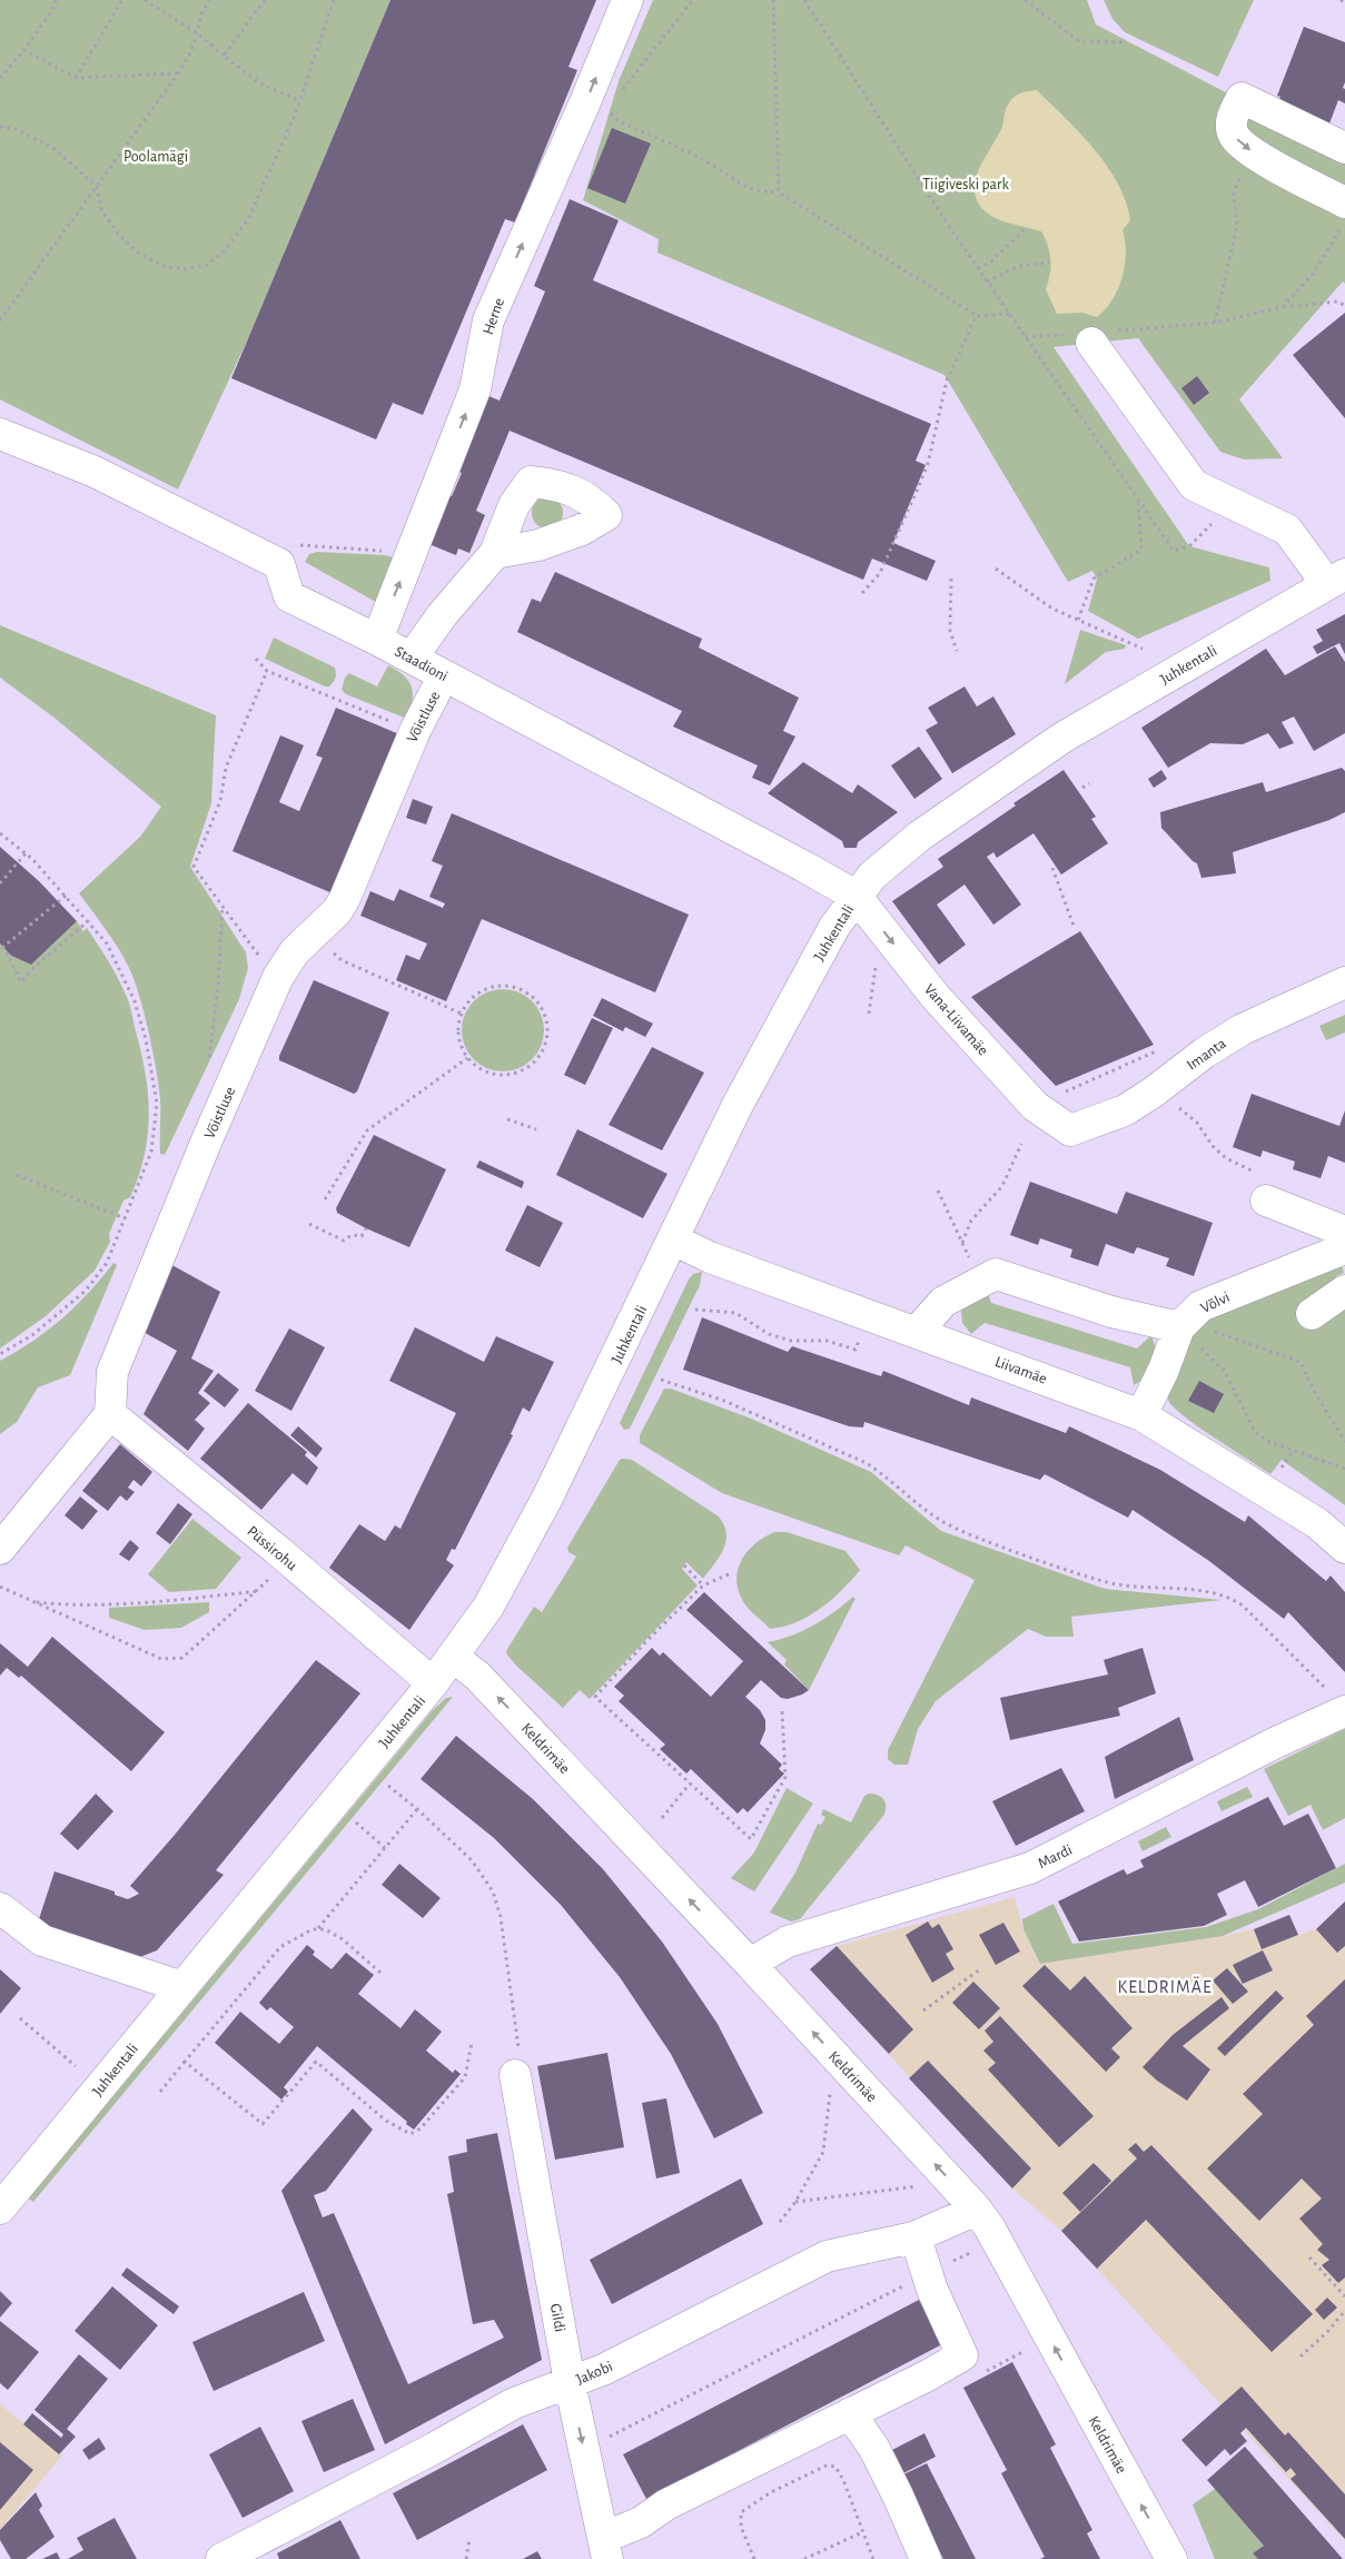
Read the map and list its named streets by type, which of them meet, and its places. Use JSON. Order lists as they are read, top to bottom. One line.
{"streets":{"street":["Herne","Staadioni","Juhkentali","Võistluse","Vana-Liivamäe","Imanta","Võlvi","Liivamäe","Püssirohu","Keldrimäe","Mardi","Gildi","Jakobi"]},"crossings":[["Herne","Staadioni"],["Staadioni","Juhkentali"],["Staadioni","Võistluse"],["Staadioni","Vana-Liivamäe"],["Juhkentali","Vana-Liivamäe"],["Juhkentali","Liivamäe"],["Juhkentali","Püssirohu"],["Juhkentali","Keldrimäe"],["Võistluse","Püssirohu"],["Vana-Liivamäe","Imanta"],["Võlvi","Liivamäe"],["Keldrimäe","Mardi"],["Keldrimäe","Jakobi"],["Gildi","Jakobi"]],"one_way":["Herne","Vana-Liivamäe","Keldrimäe"],"districts":["KELDRIMÄE"],"parks":["Poolamägi","Tiigiveski park"]}
